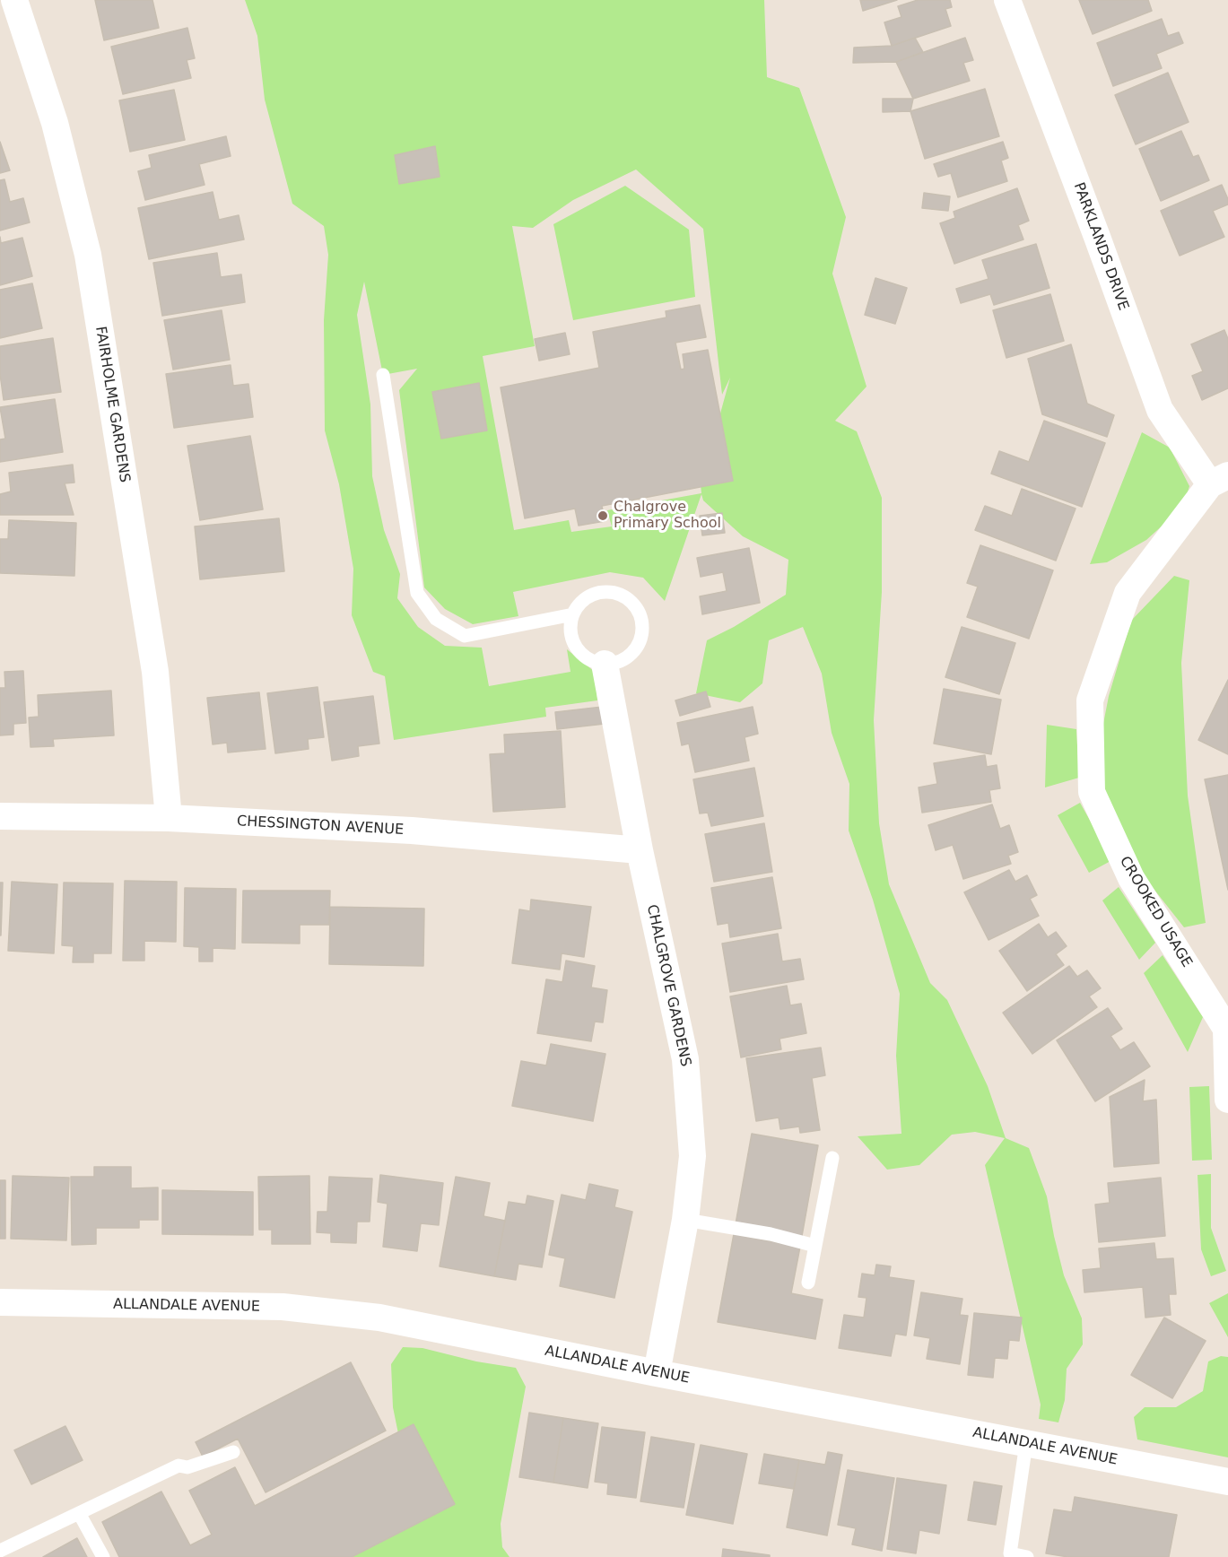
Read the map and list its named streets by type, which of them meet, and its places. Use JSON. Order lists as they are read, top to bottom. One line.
{"streets":{"street":["PARKLANDS DRIVE","FAIRHOLME GARDENS","CHESSINGTON AVENUE","CROOKED USAGE","CHALGROVE GARDENS","ALLANDALE AVENUE"]},"crossings":[["PARKLANDS DRIVE","CROOKED USAGE"],["FAIRHOLME GARDENS","CHESSINGTON AVENUE"],["CHESSINGTON AVENUE","CHALGROVE GARDENS"],["CHALGROVE GARDENS","ALLANDALE AVENUE"]],"places":["Chalgrove Primary School"]}
